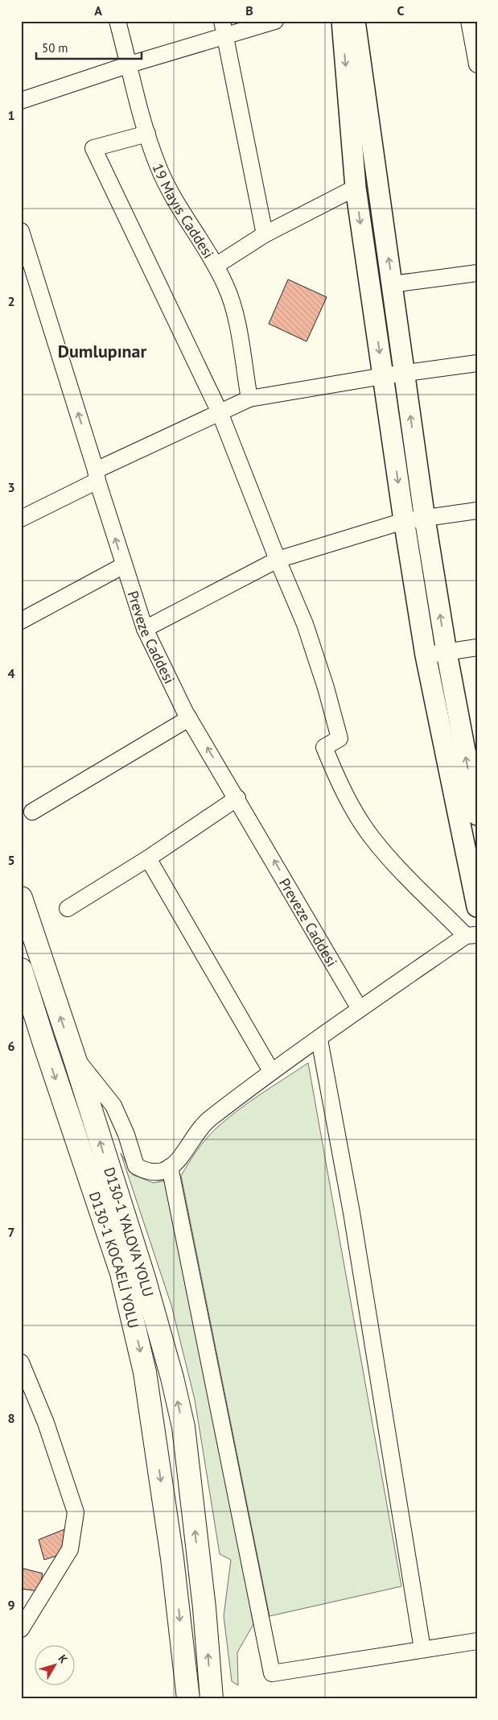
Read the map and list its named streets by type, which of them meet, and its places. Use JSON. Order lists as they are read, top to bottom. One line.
{"streets":{"highway":["D130-1 YALOVA YOLU","D130-1 KOCAELİ YOLU"],"street":["19 Mayıs Caddesi","Preveze Caddesi"]},"one_way":["D130-1 YALOVA YOLU","D130-1 KOCAELİ YOLU"],"districts":["Dumlupınar"],"scale_bar":"50 m","north":"top right","grid":{"columns":["A","B","C"],"rows":["1","2","3","4","5","6","7","8","9"]}}
